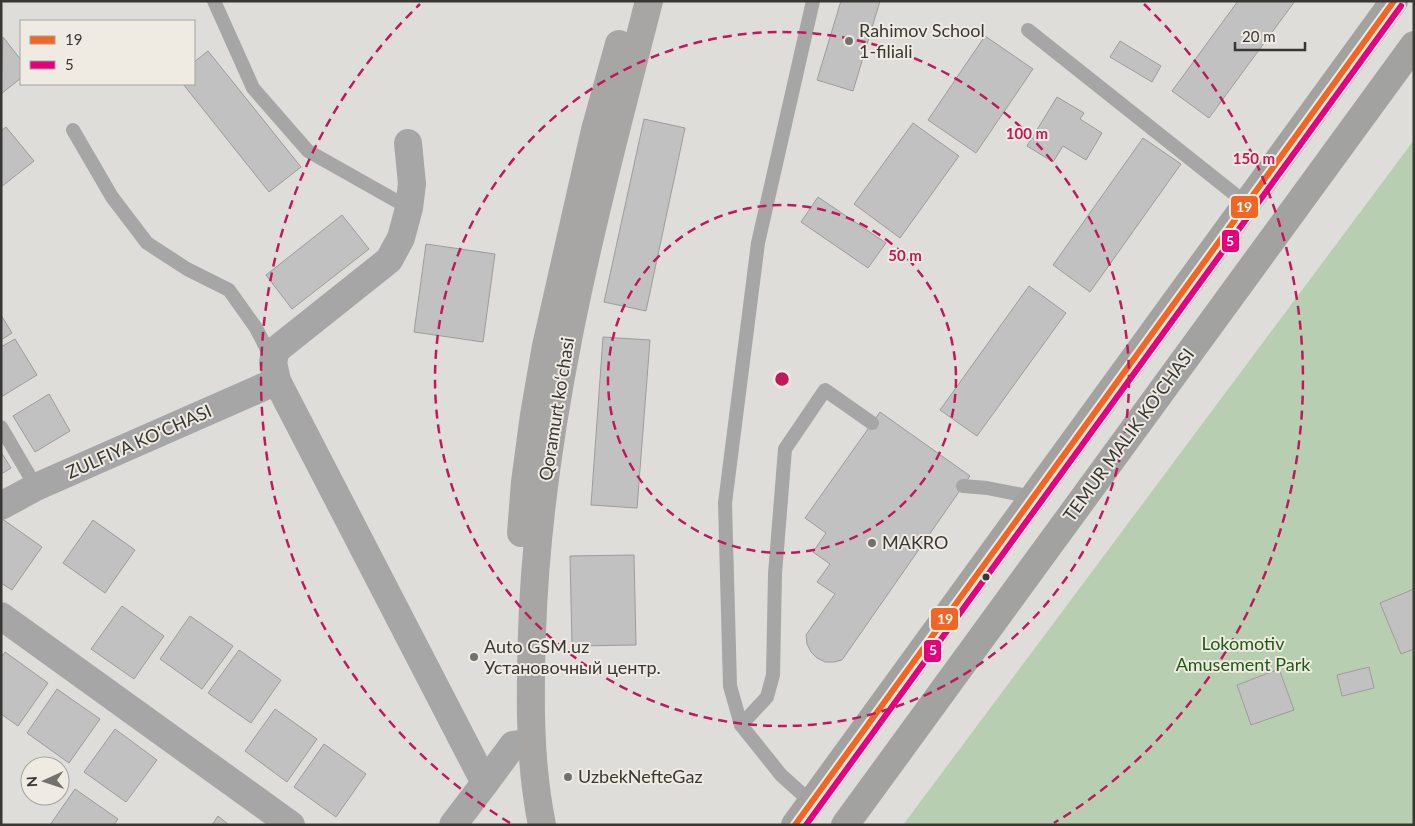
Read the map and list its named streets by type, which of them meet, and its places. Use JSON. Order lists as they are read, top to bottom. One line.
{"streets":{"highway":["TEMUR MALIK KO'CHASI"],"main road":["Qoramurt koʻchasi"],"street":["ZULFIYA KO'CHASI"]},"parks":["Lokomotiv Amusement Park"],"places":["Rahimov School 1-filiali","MAKRO","Auto GSM.uz Установочный центр.","UzbekNefteGaz"],"lines":["transit line 19","transit line 5"],"legend":["19","5"],"scale_bar":"20 m","north":"left","rings":["100 m","150 m","50 m"]}
